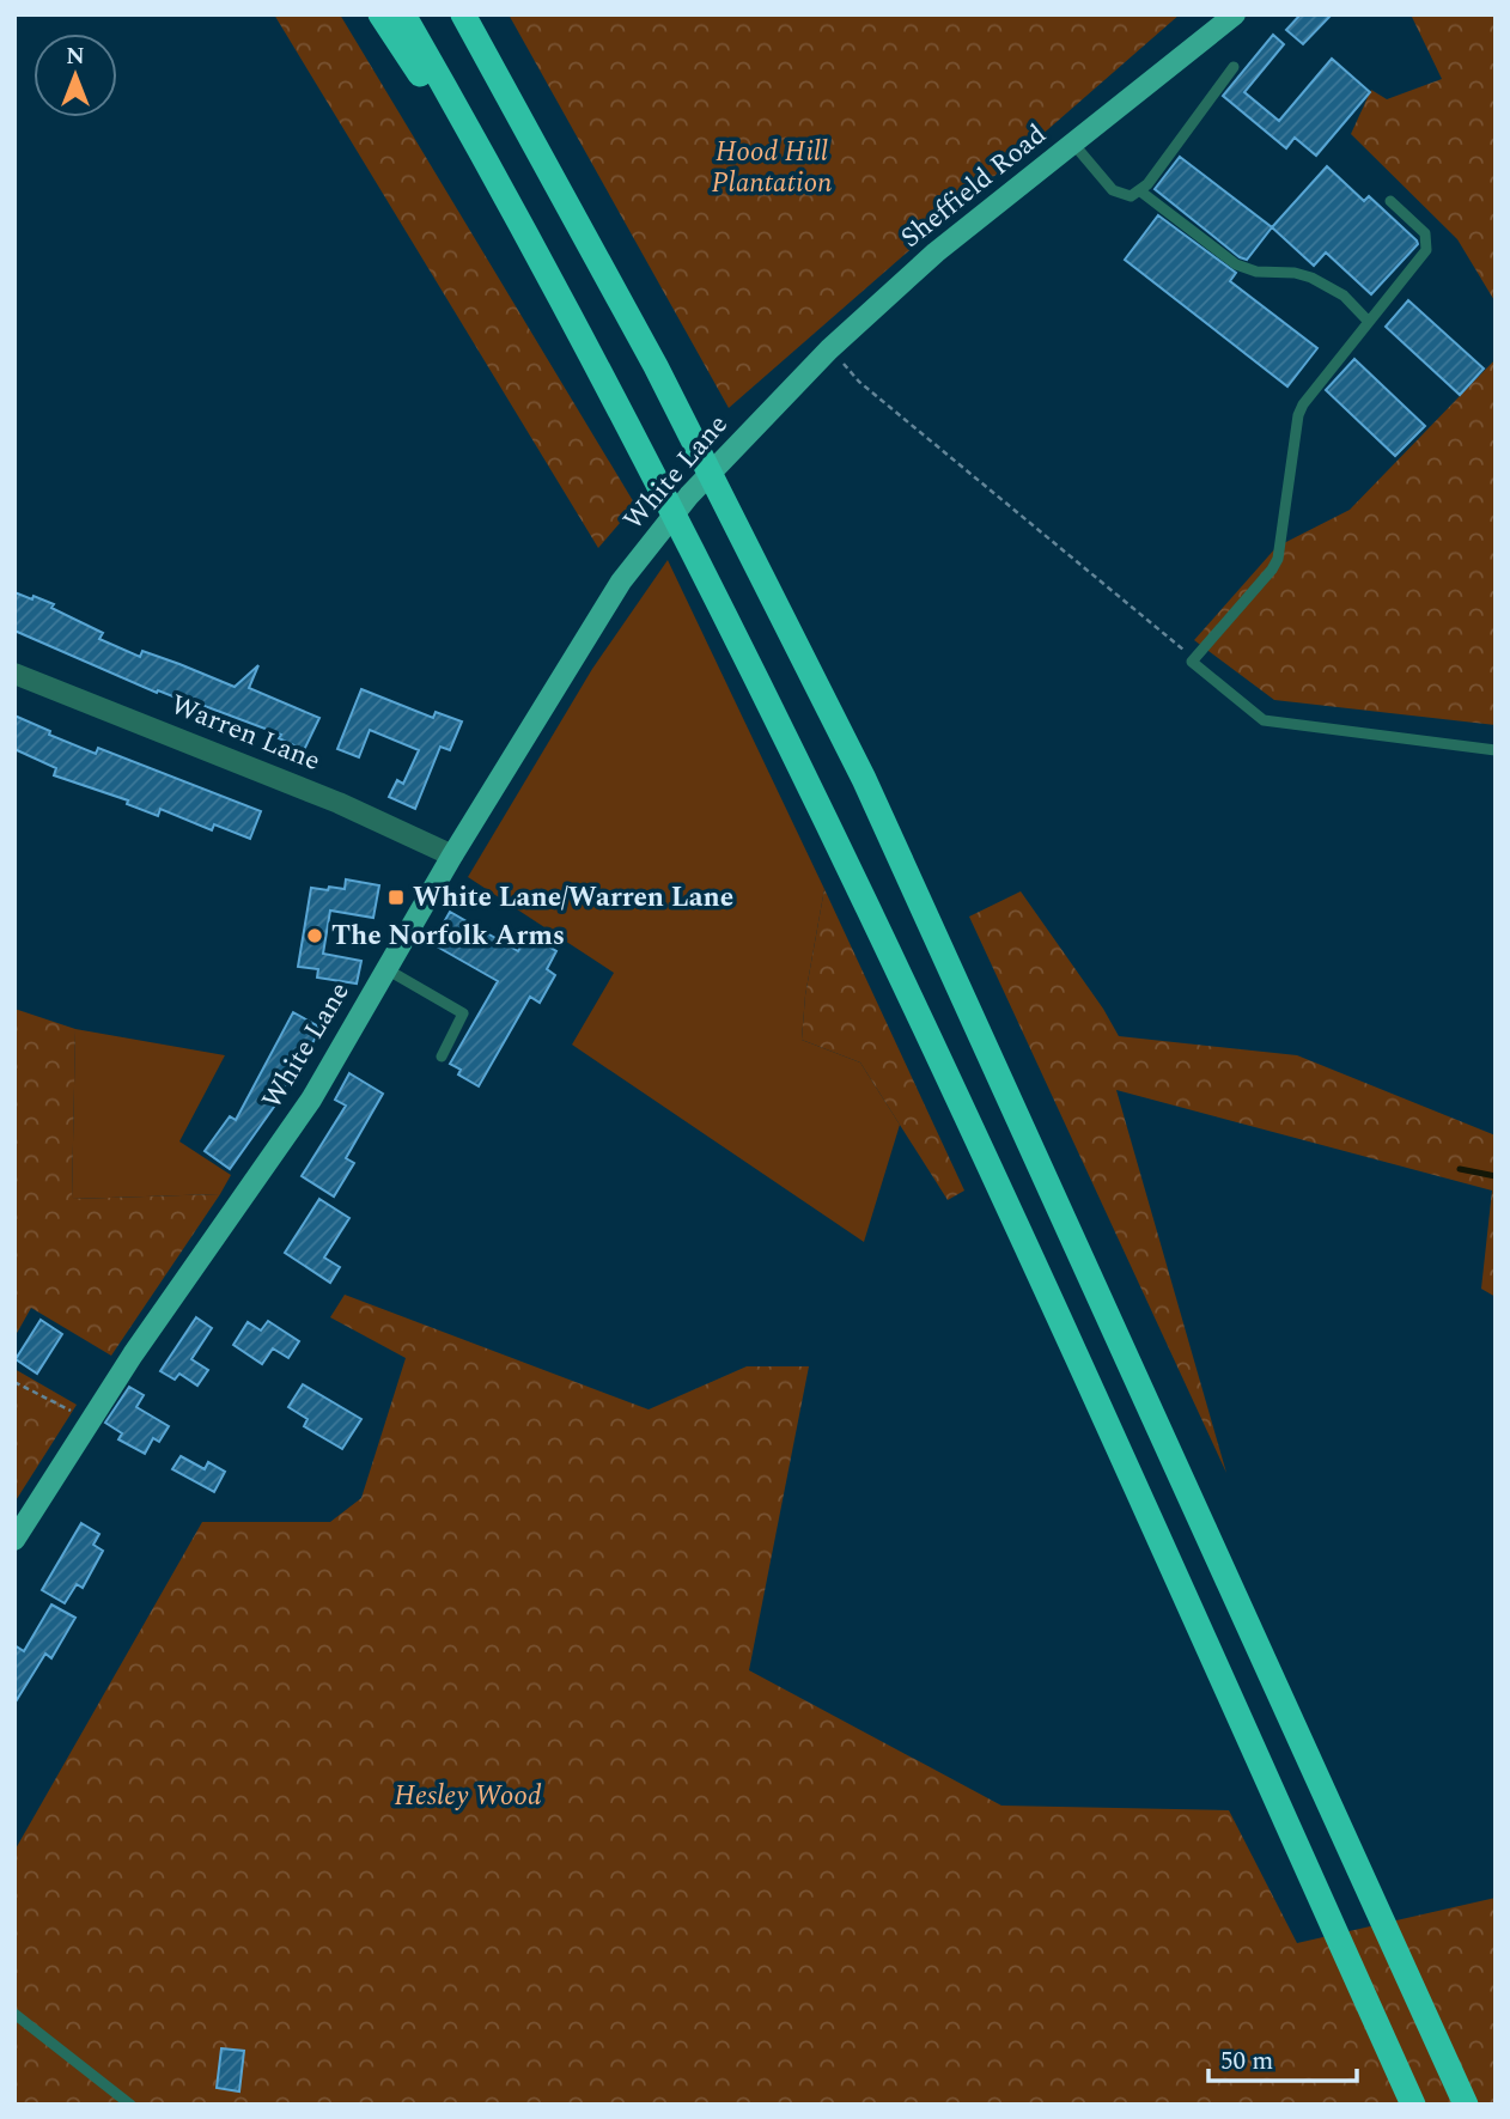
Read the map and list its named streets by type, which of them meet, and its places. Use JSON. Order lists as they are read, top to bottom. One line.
{"streets":{"main road":["Sheffield Road","White Lane"],"street":["Warren Lane"]},"crossings":[["Sheffield Road","White Lane"],["White Lane","Warren Lane"]],"parks":["Hood Hill Plantation","Hesley Wood"],"places":{"transit":["White Lane/Warren Lane"],"other":["The Norfolk Arms"]},"scale_bar":"50 m","north":"top"}
